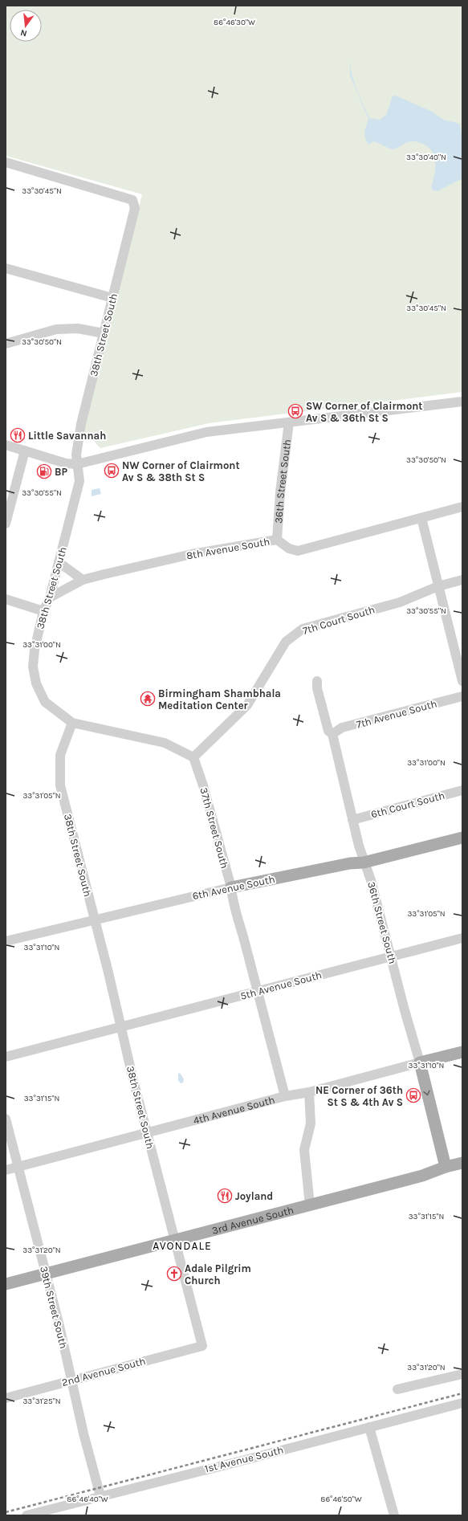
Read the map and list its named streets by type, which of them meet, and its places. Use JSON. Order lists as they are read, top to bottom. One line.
{"streets":{"main road":["36th Street South","6th Avenue South","4th Avenue South","3rd Avenue South"],"street":["38th Street South","8th Avenue South","7th Court South","7th Avenue South","6th Court South","37th Street South","5th Avenue South","39th Street South","2nd Avenue South","1st Avenue South"]},"crossings":[["38th Street South","8th Avenue South"],["38th Street South","6th Avenue South"],["38th Street South","5th Avenue South"],["38th Street South","4th Avenue South"],["38th Street South","3rd Avenue South"],["38th Street South","2nd Avenue South"],["36th Street South","8th Avenue South"],["36th Street South","7th Avenue South"],["36th Street South","6th Court South"],["36th Street South","6th Avenue South"],["36th Street South","5th Avenue South"],["36th Street South","4th Avenue South"],["36th Street South","3rd Avenue South"],["7th Court South","37th Street South"],["37th Street South","6th Avenue South"],["37th Street South","5th Avenue South"],["37th Street South","4th Avenue South"],["4th Avenue South","39th Street South"],["3rd Avenue South","39th Street South"],["39th Street South","2nd Avenue South"],["39th Street South","1st Avenue South"]],"districts":["AVONDALE"],"places":{"bus stop":["SW Corner of Clairmont Av S & 36th St S","NW Corner of Clairmont Av S & 38th St S","NE Corner of 36th St S & 4th Av S"],"restaurant":["Little Savannah","Joyland"],"fuel station":["BP"],"temple":["Birmingham Shambhala Meditation Center"],"church":["Adale Pilgrim Church"]},"north":"bottom","coordinates":["86°46'30\"W","33°30'40\"N","33°30'45\"N","33°30'50\"N","33°30'55\"N","33°31'00\"N","33°31'05\"N","33°31'10\"N","33°31'15\"N","33°31'20\"N","33°31'25\"N","86°46'40\"W","86°46'50\"W"]}
